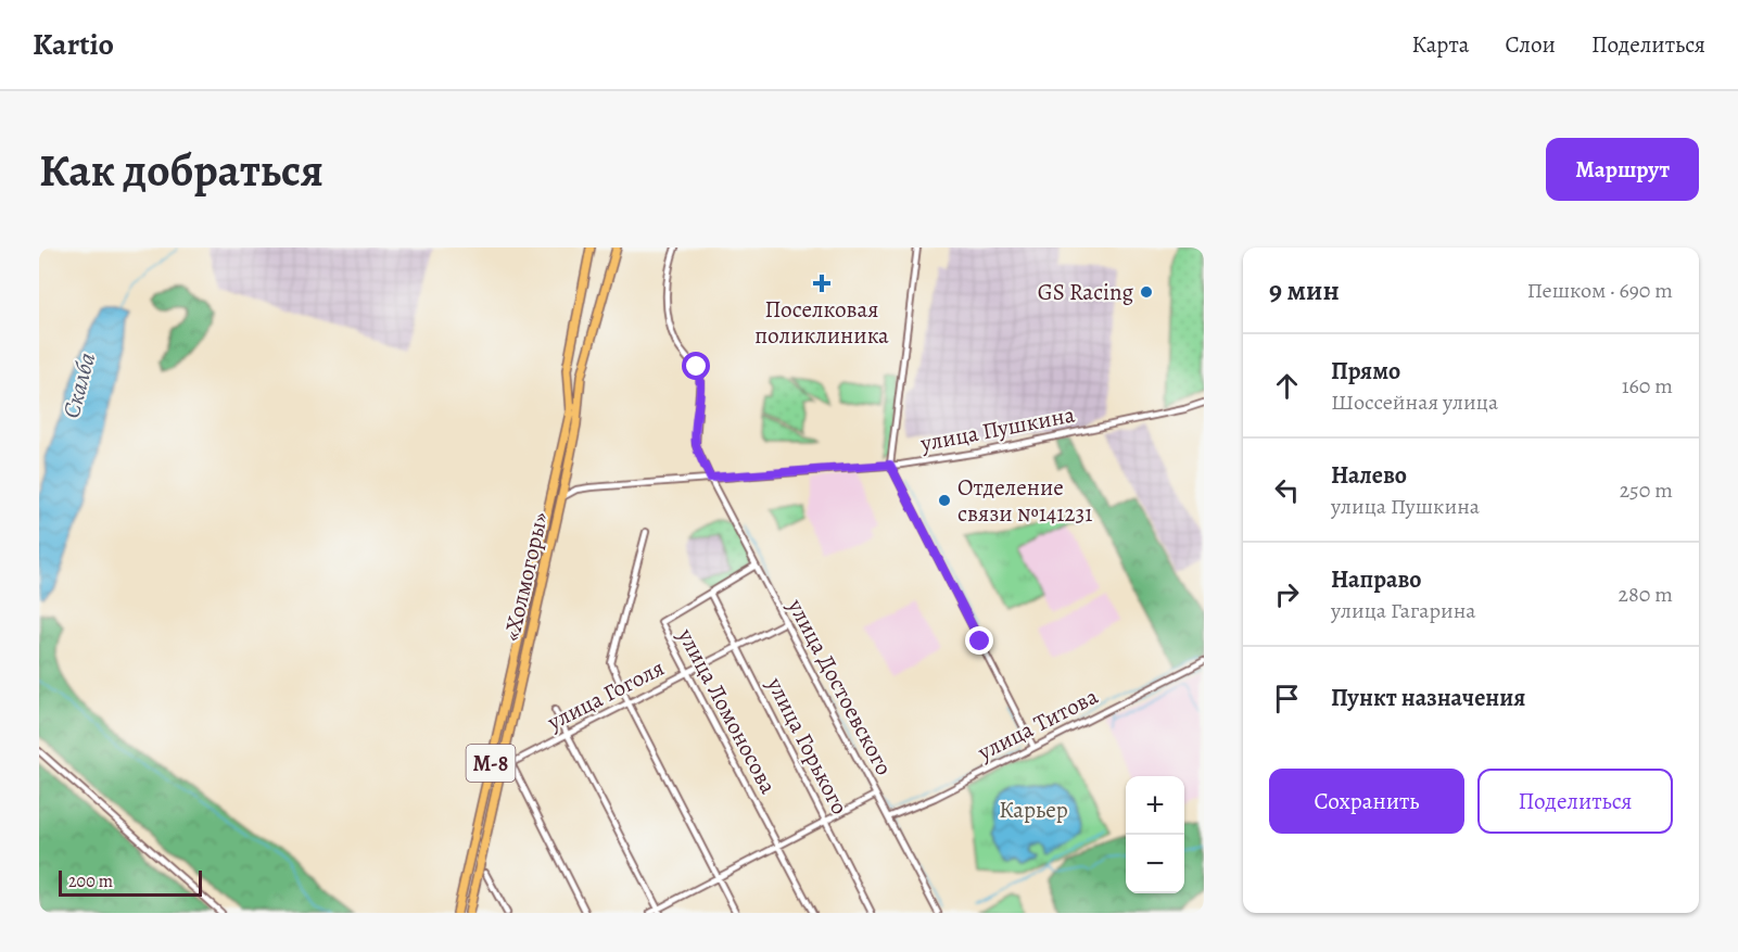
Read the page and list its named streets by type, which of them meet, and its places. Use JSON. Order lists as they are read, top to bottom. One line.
{"streets":{"highway":["«Холмогоры»","М-8"],"street":["улица Пушкина","улица Достоевского","улица Гоголя","улица Ломоносова","улица Титова","улица Горького"]},"crossings":[["улица Пушкина","улица Достоевского"],["улица Достоевского","улица Гоголя"],["улица Достоевского","улица Ломоносова"],["улица Достоевского","улица Титова"],["улица Гоголя","улица Ломоносова"],["улица Гоголя","улица Горького"],["улица Ломоносова","улица Горького"]],"water":["Скалба"],"parks":["Карьер"],"places":{"health":["Поселковая поликлиника"],"other":["GS Racing","Отделение связи №141231"]},"scale_bar":"200 m","page":{"header":"Kartio","nav":["Карта","Слои","Поделиться"],"buttons":["Маршрут",["Сохранить","Поделиться"]],"title":"Как добраться","heading":["9 мин","Пешком · 690 m"],"list":[["Прямо","Шоссейная улица","160 m"],["Налево","улица Пушкина","250 m"],["Направо","улица Гагарина","280 m"],"Пункт назначения"],"map_buttons":["+","−"],"scale":"200 m"}}
